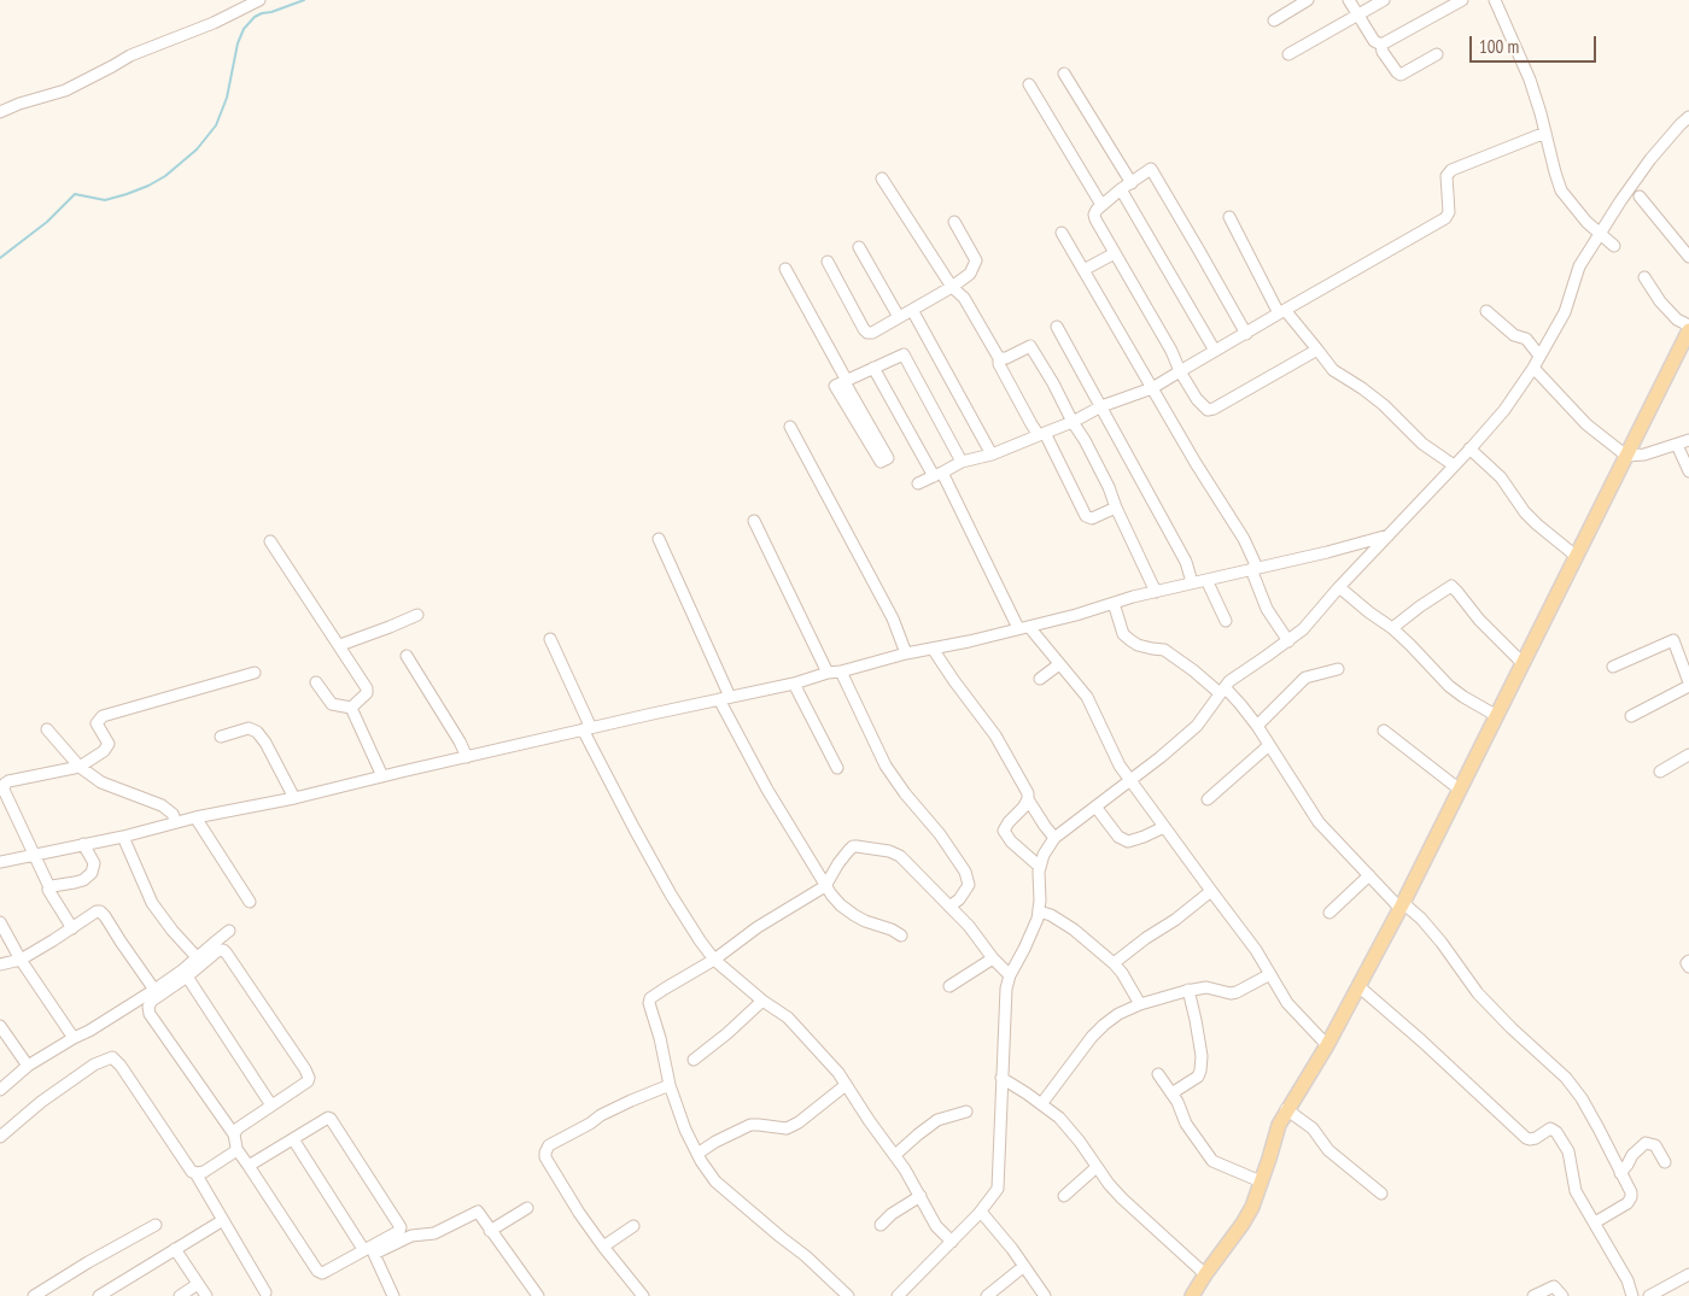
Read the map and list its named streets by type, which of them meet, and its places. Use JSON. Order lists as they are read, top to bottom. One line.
{"scale_bar":"100 m"}
